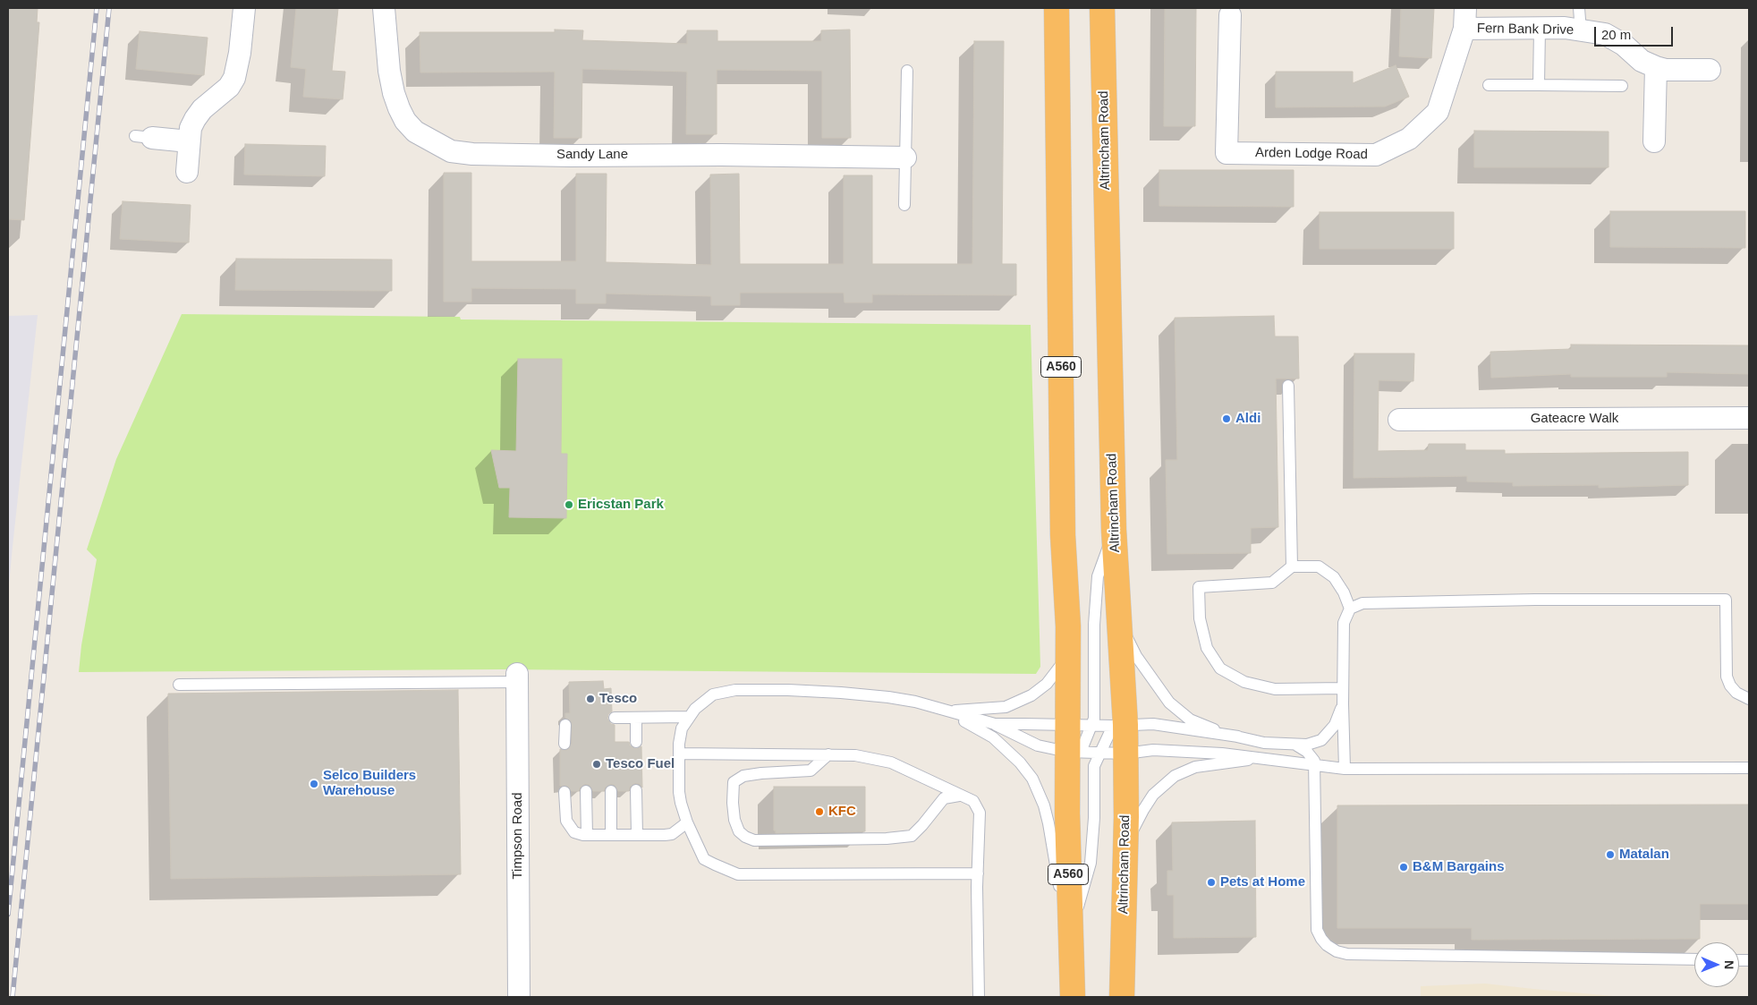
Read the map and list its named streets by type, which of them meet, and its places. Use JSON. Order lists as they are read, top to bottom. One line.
{"streets":{"highway":["Altrincham Road","A560"],"street":["Fern Bank Drive","Arden Lodge Road","Sandy Lane","Gateacre Walk","Timpson Road"]},"crossings":[["Fern Bank Drive","Arden Lodge Road"]],"places":["Aldi","Ericstan Park","Tesco","Tesco Fuel","Selco Builders Warehouse","KFC","Matalan","B&M Bargains","Pets at Home"],"scale_bar":"20 m","north":"right"}
